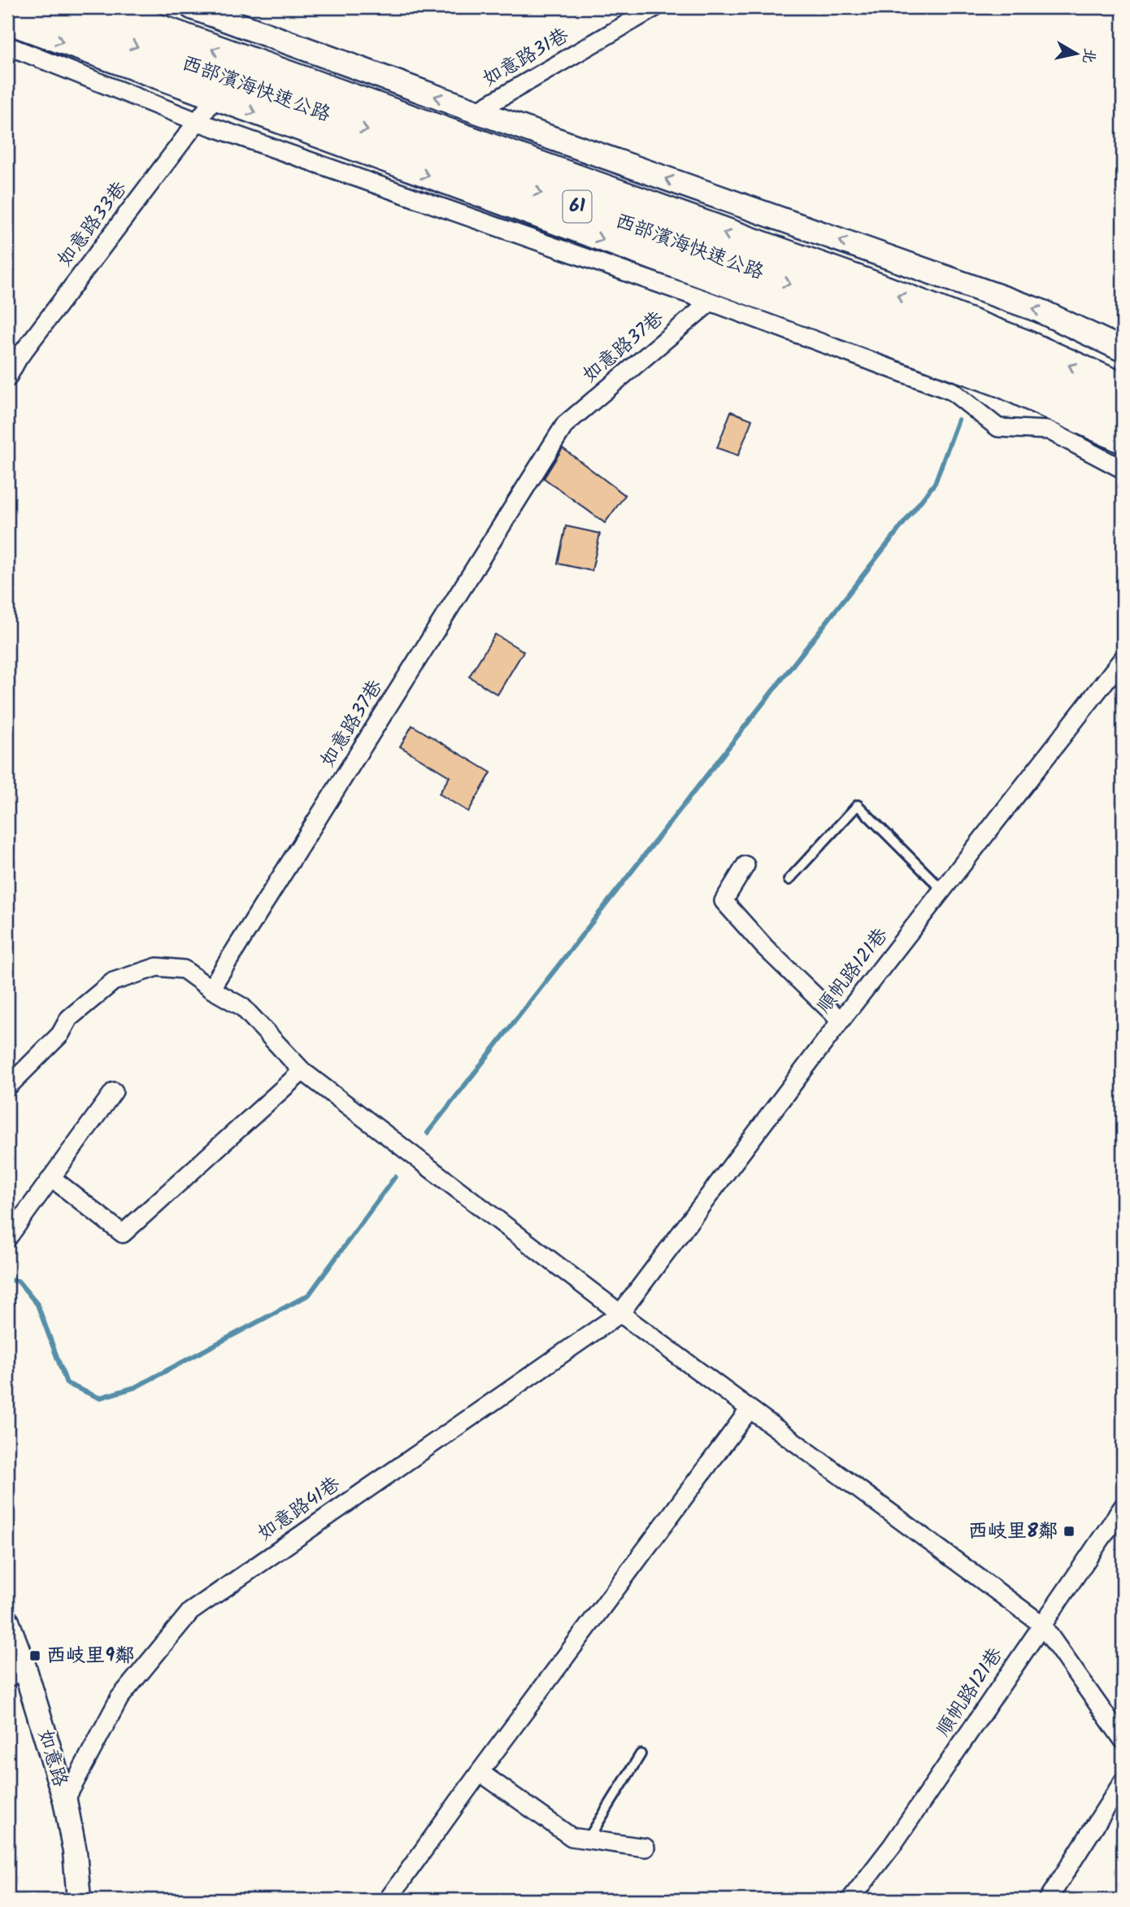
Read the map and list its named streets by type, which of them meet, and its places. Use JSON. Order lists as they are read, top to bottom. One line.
{"streets":{"highway":["西部濱海快速公路","61"],"street":["如意路31巷","如意路33巷","如意路37巷","順帆路121巷","如意路41巷","如意路"]},"crossings":[["順帆路121巷","如意路41巷"],["如意路41巷","如意路"]],"places":{"transit":["西岐里8鄰","西岐里9鄰"]},"north":"right"}
